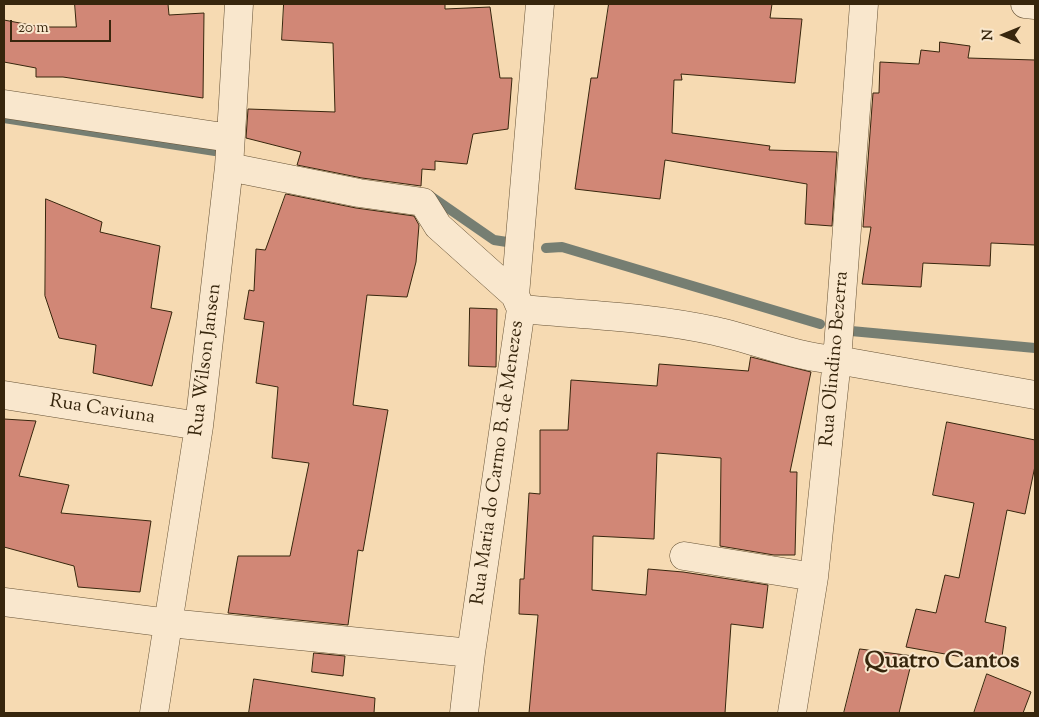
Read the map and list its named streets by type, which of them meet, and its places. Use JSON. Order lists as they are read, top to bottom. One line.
{"streets":{"street":["Rua Olindino Bezerra","Rua Wilson Jansen","Rua Caviuna","Rua Maria do Carmo B. de Menezes"]},"crossings":[["Rua Wilson Jansen","Rua Caviuna"]],"districts":["Quatro Cantos"],"scale_bar":"20 m","north":"left"}
